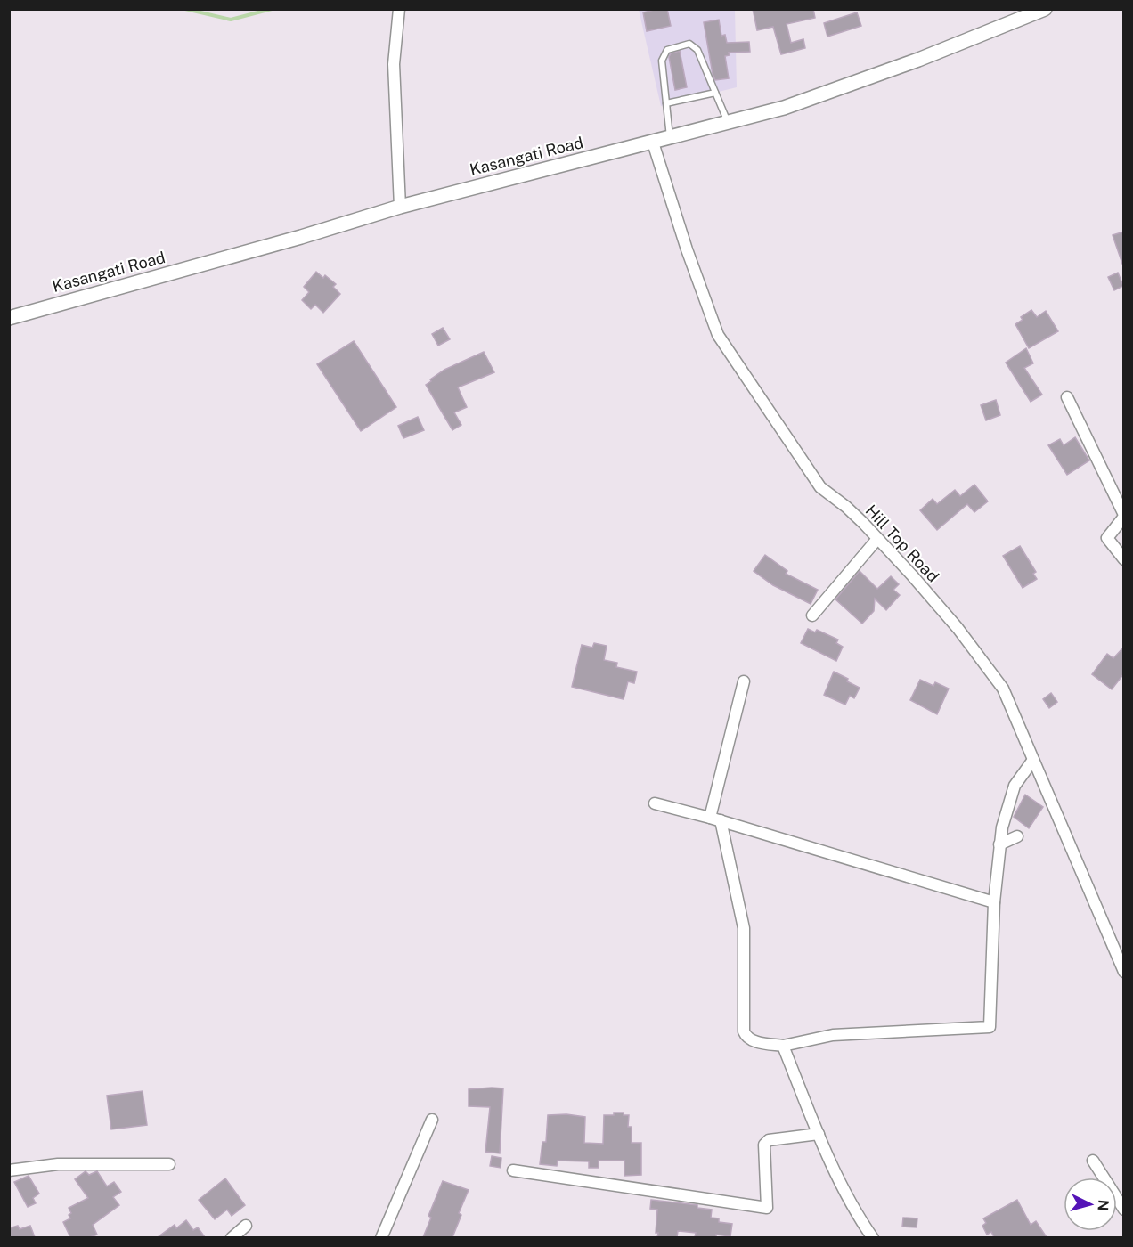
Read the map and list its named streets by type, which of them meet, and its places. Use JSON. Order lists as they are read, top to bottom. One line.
{"streets":{"street":["Kasangati Road","Hill Top Road"]},"crossings":[["Kasangati Road","Hill Top Road"]],"north":"right"}
